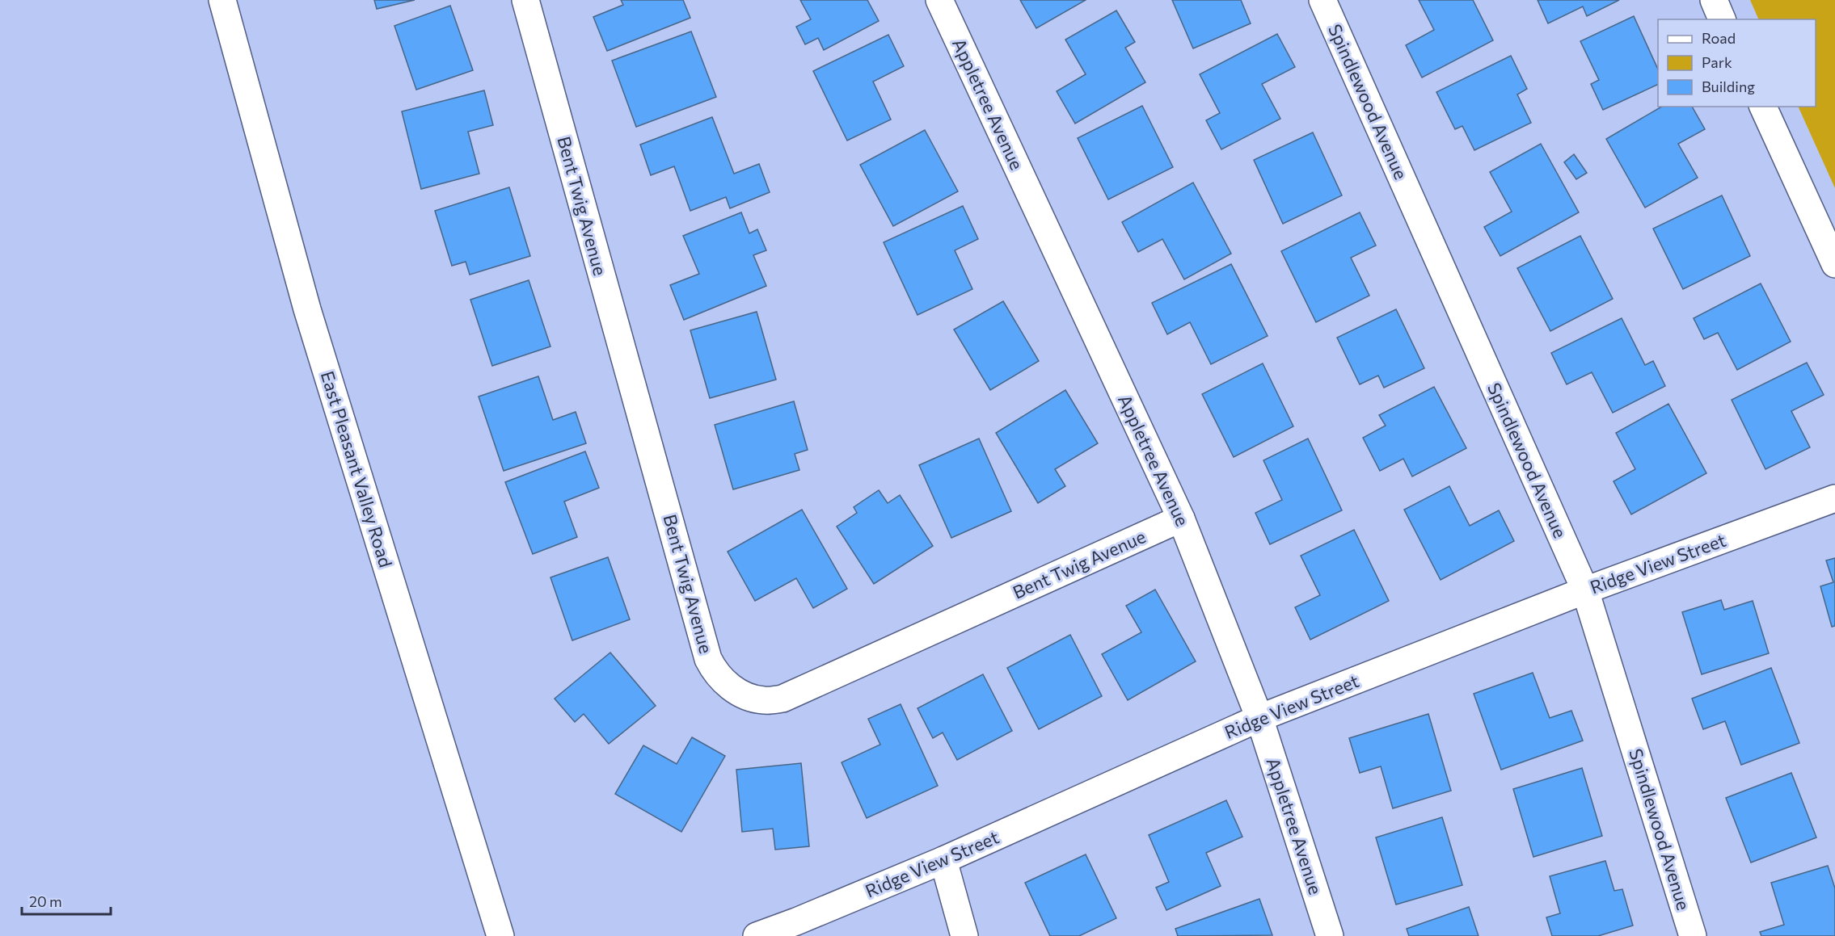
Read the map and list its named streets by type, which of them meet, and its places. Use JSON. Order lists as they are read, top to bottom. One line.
{"streets":{"street":["Spindlewood Avenue","Appletree Avenue","Bent Twig Avenue","East Pleasant Valley Road","Ridge View Street"]},"crossings":[["Spindlewood Avenue","Ridge View Street"],["Appletree Avenue","Bent Twig Avenue"],["Appletree Avenue","Ridge View Street"]],"legend":["Road","Park","Building"],"scale_bar":"20 m"}
